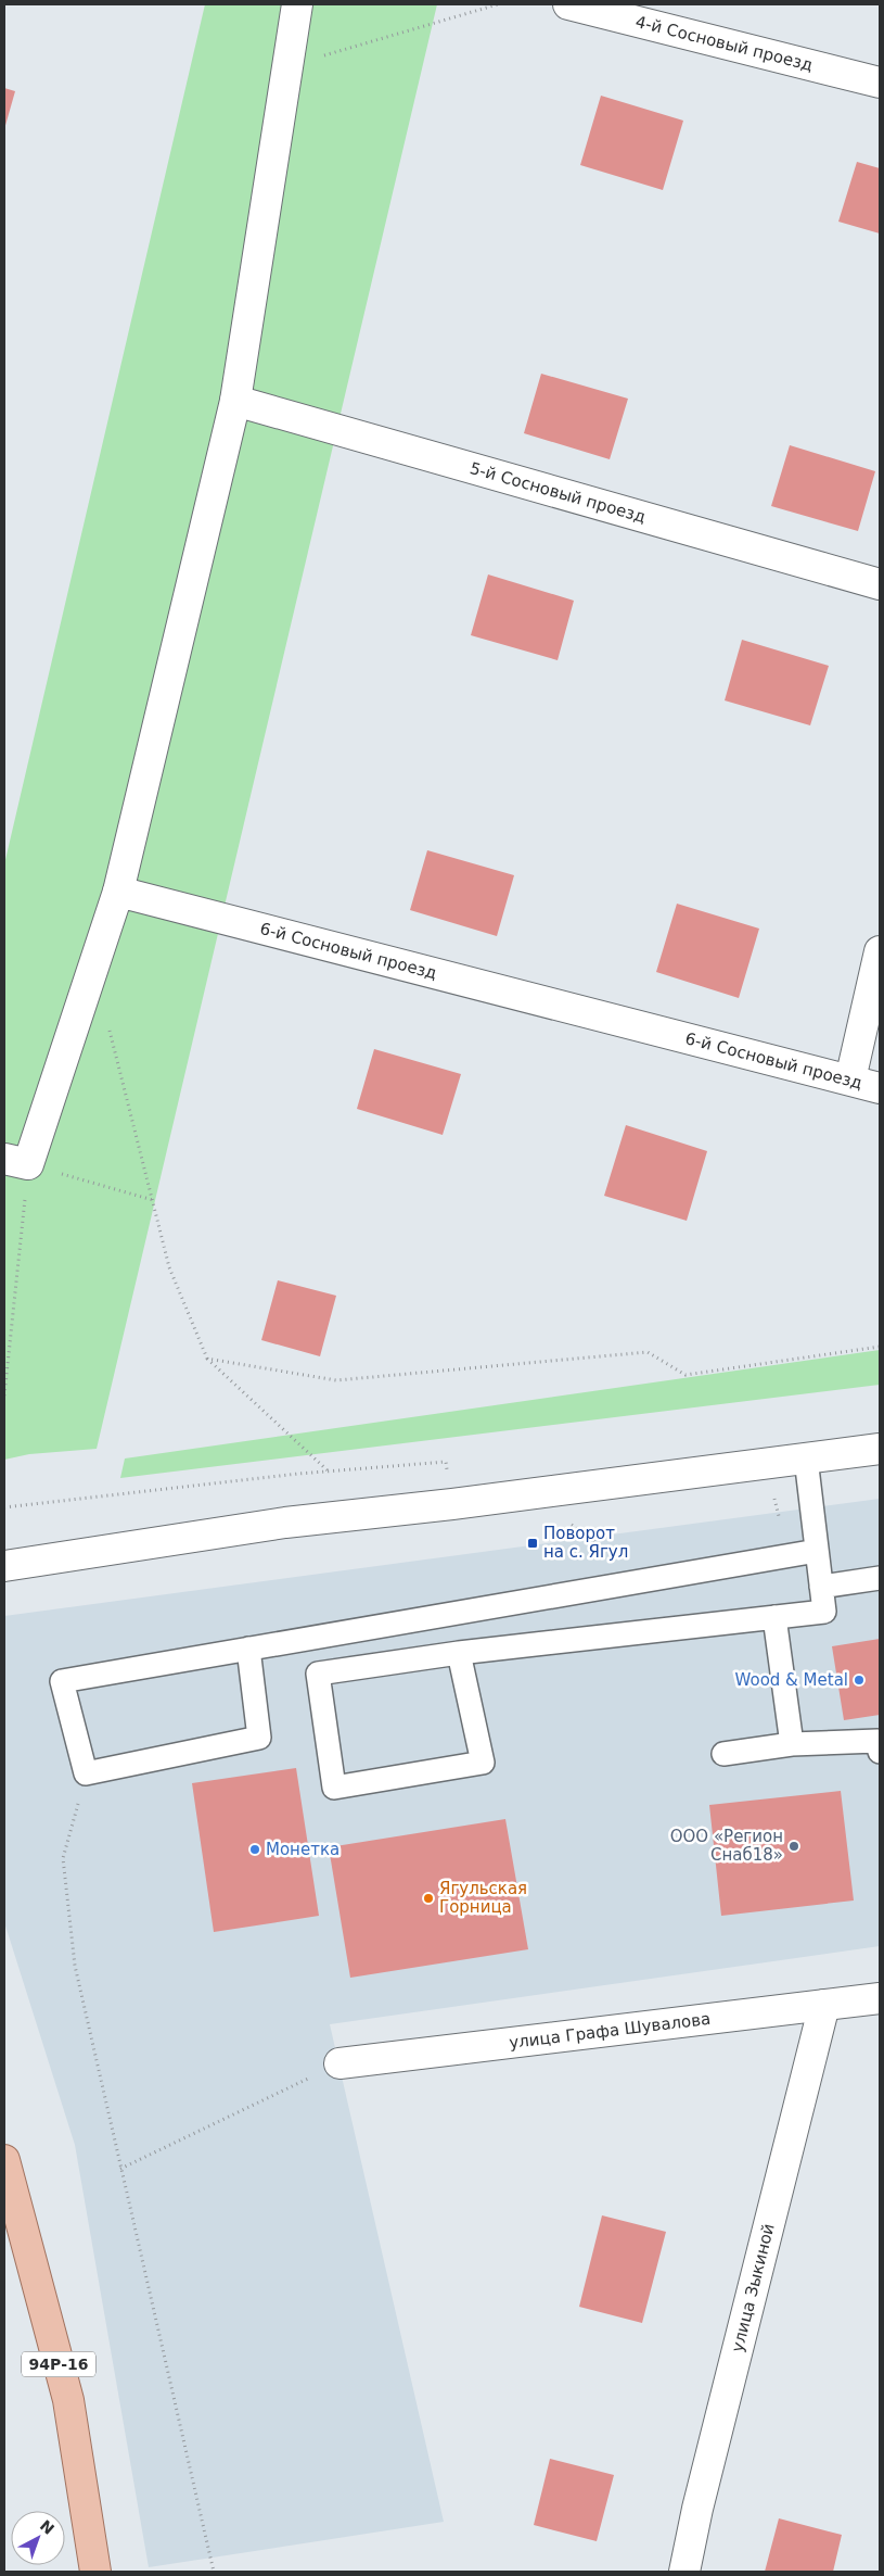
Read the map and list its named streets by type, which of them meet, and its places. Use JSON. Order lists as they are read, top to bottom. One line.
{"streets":{"main road":["94Р-16"],"street":["4-й Сосновый проезд","5-й Сосновый проезд","6-й Сосновый проезд","улица Графа Шувалова","улица Зыкиной"]},"crossings":[["улица Графа Шувалова","улица Зыкиной"]],"places":{"transit":["Поворот на с. Ягул"],"other":["Wood & Metal","ООО «Регион Снаб18»","Монетка","Ягульская Горница"]},"north":"top right"}
